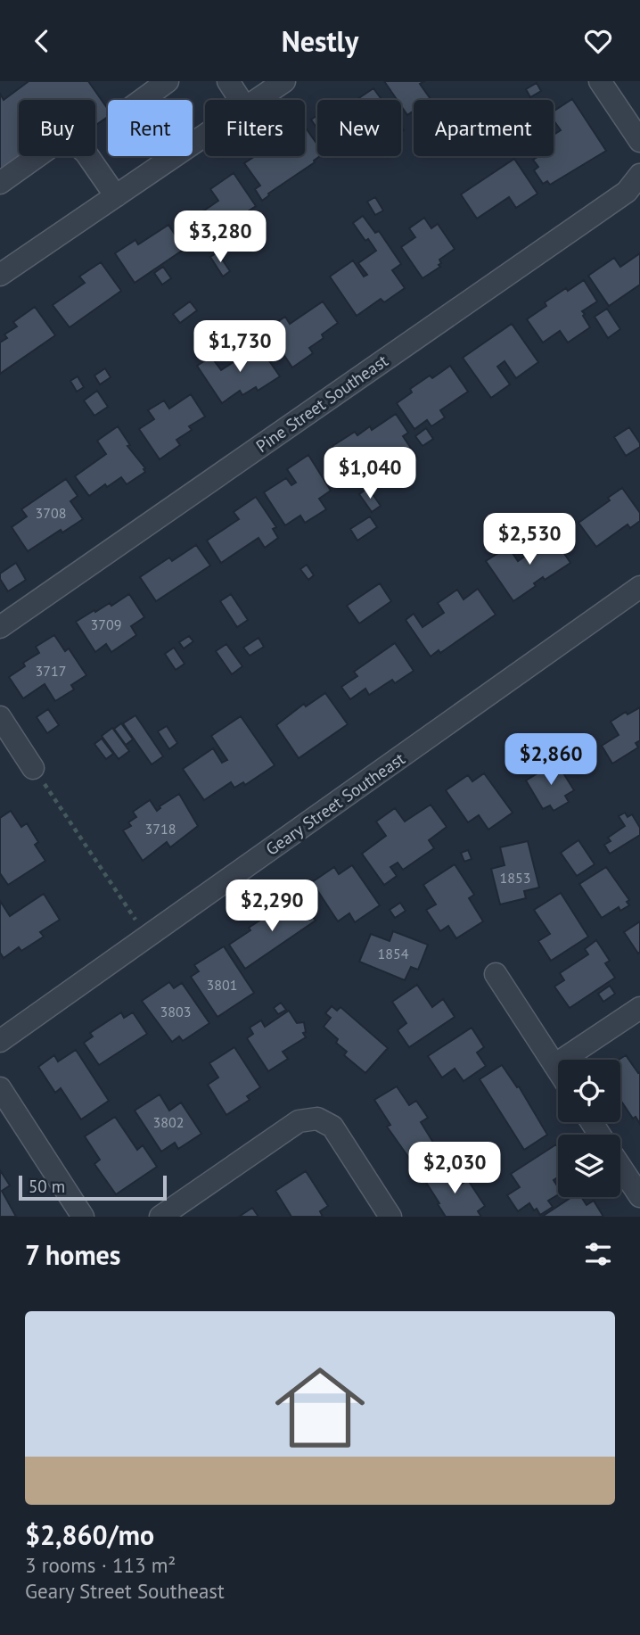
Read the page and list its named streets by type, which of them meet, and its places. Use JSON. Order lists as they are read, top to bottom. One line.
{"streets":{"street":["Pine Street Southeast","Geary Street Southeast"]},"house_numbers":["3708","3709","3717","3718","1853","1854","3801","3803","3802"],"scale_bar":"50 m","page":{"header":"Nestly","chip":["Buy","Rent","Filters","New","Apartment"],"price":["$3,280","$1,730","$1,040","$2,530","$2,860","$2,290","$2,030"],"scale":"50 m","heading":"7 homes","list":[{"name":"$2,860/mo","note":"3 rooms · 113 m² · Geary Street Southeast"}]}}
